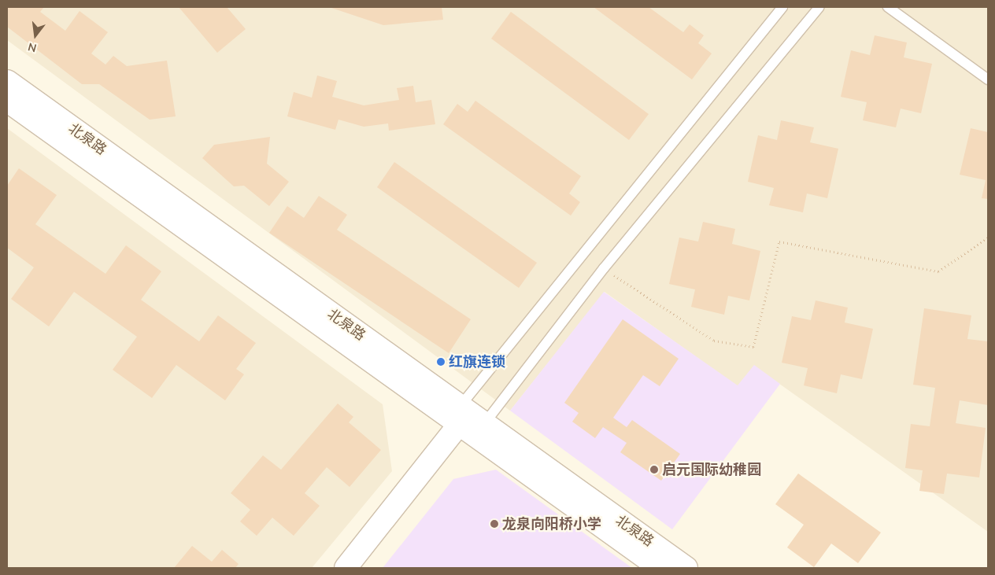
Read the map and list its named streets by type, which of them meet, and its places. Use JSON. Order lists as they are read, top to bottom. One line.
{"streets":{"main road":["北泉路"]},"places":["红旗连锁","启元国际幼稚园","龙泉向阳桥小学"],"north":"bottom"}
